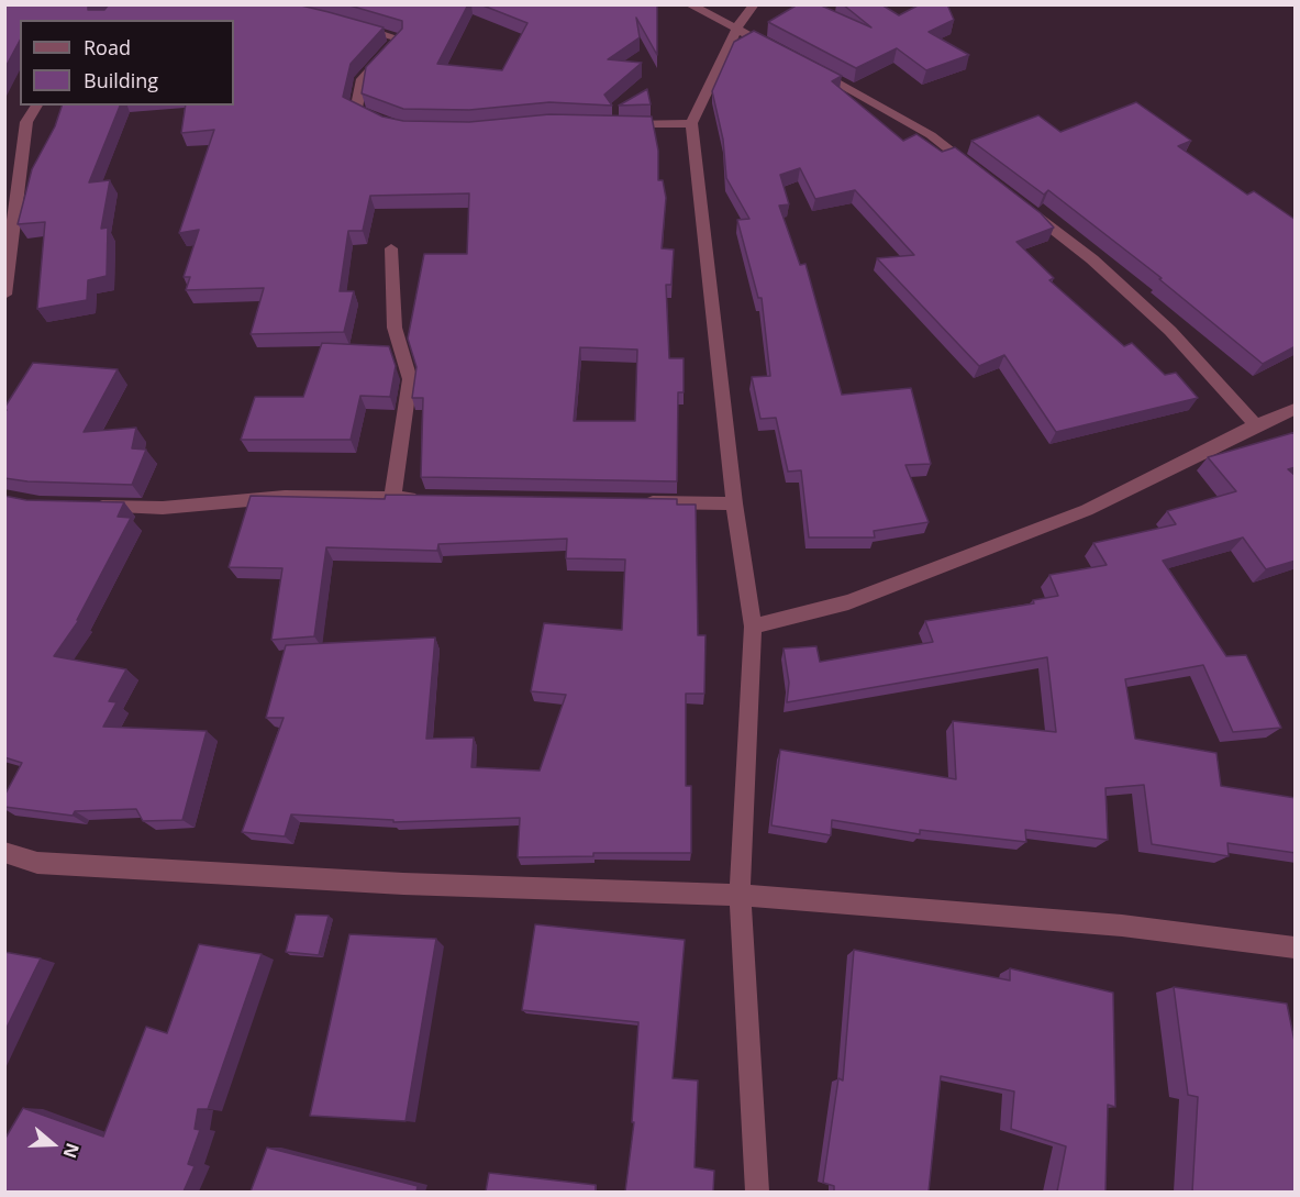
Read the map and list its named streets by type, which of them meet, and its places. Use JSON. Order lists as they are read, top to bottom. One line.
{"legend":["Road","Building"],"north":"right"}
